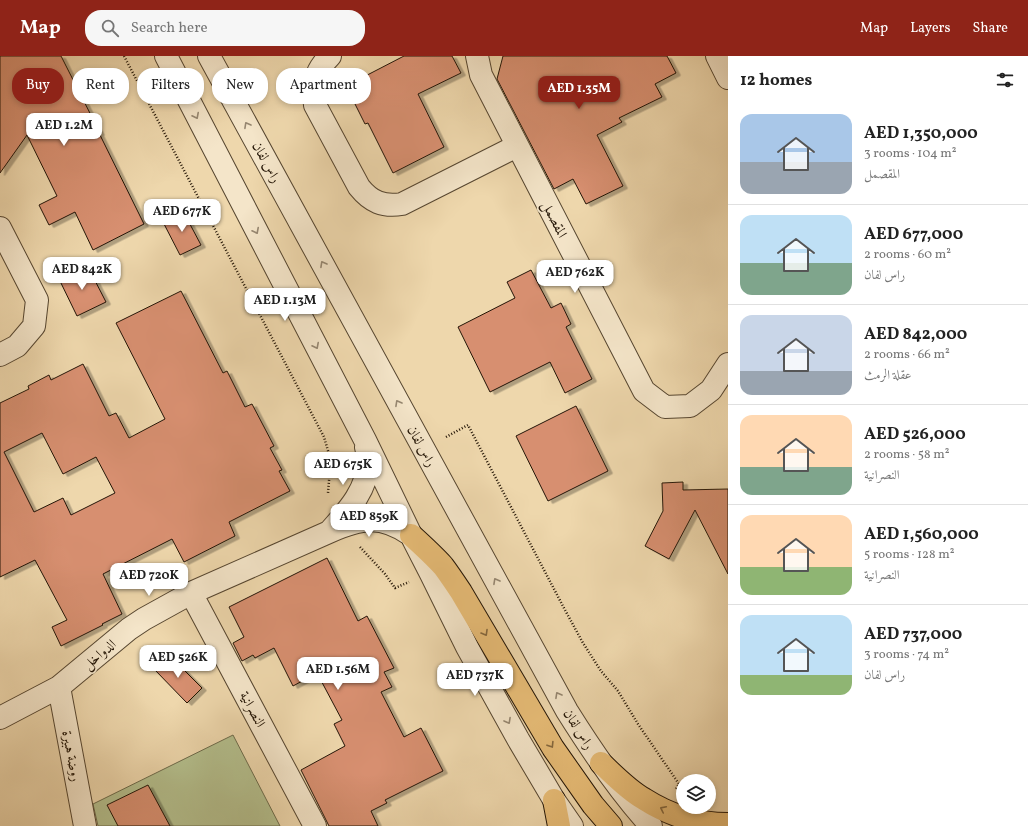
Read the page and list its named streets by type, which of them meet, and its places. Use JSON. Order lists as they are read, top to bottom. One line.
{"streets":{"street":["راس لفان","المقصمل","الدواخل","النصرانية","روضة هبيرة"]},"crossings":[["الدواخل","النصرانية"],["الدواخل","روضة هبيرة"]],"page":{"header":"Map","search":"Search here","nav":["Map","Layers","Share"],"heading":"12 homes","chip":["Buy","Rent","Filters","New","Apartment"],"price":["AED 1.35M","AED 1.2M","AED 677K","AED 842K","AED 762K","AED 1.13M","AED 675K","AED 859K","AED 720K","AED 526K","AED 1.56M","AED 737K"],"list":[{"name":"AED 1,350,000","note":"3 rooms · 104 m² · المقصمل"},{"name":"AED 677,000","note":"2 rooms · 60 m² · راس لفان"},{"name":"AED 842,000","note":"2 rooms · 66 m² · عقلة الرمث"},{"name":"AED 526,000","note":"2 rooms · 58 m² · النصرانية"},{"name":"AED 1,560,000","note":"5 rooms · 128 m² · النصرانية"},{"name":"AED 737,000","note":"3 rooms · 74 m² · راس لفان"}]}}
